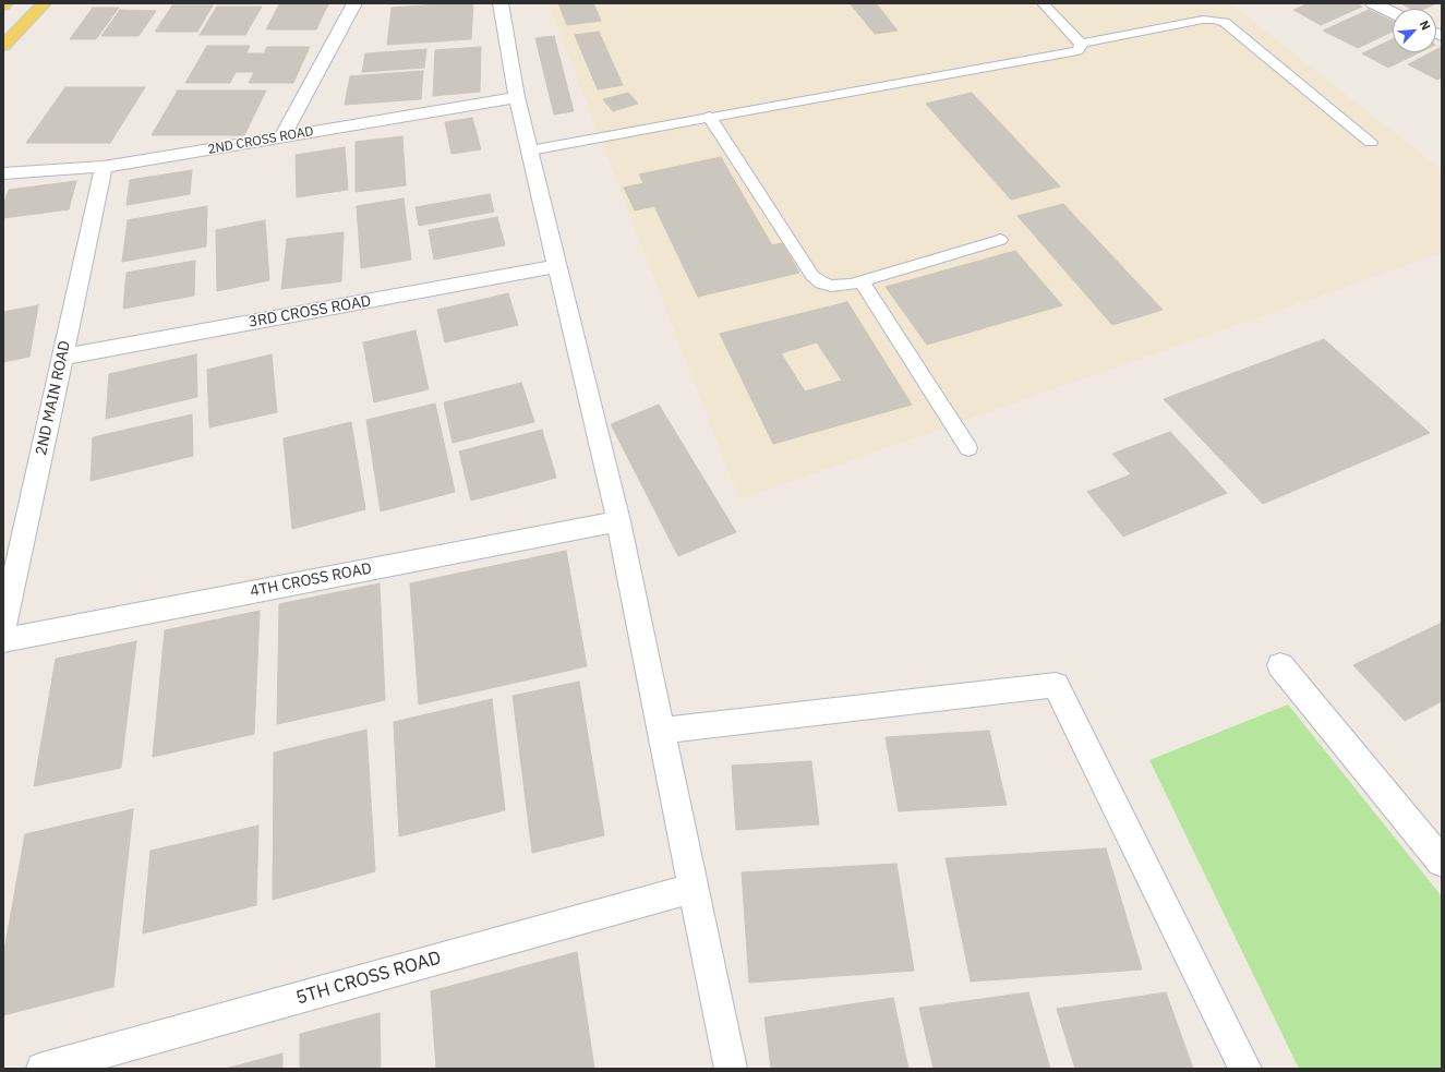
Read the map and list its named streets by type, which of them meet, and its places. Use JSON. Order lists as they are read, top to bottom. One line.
{"streets":{"street":["2ND CROSS ROAD","3RD CROSS ROAD","2ND MAIN ROAD","4TH CROSS ROAD","5TH CROSS ROAD"]},"crossings":[["2ND CROSS ROAD","2ND MAIN ROAD"],["3RD CROSS ROAD","2ND MAIN ROAD"]],"north":"top right"}
